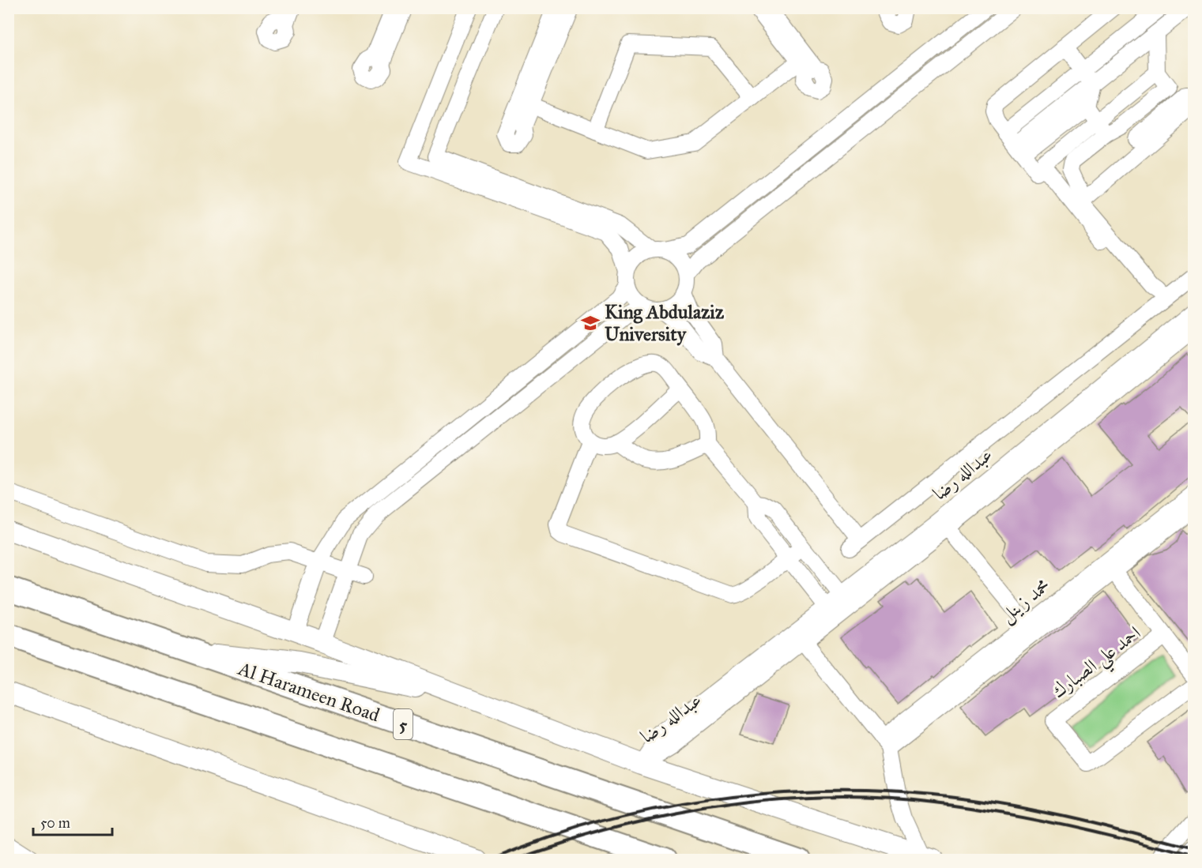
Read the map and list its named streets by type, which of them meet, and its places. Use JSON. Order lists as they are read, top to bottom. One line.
{"streets":{"highway":["Al Harameen Road","5"],"street":["عبدالله رضا","محمد زينل","احمد علي الصبارك"]},"places":{"school or university":["King Abdulaziz University"]},"scale_bar":"50 m"}
